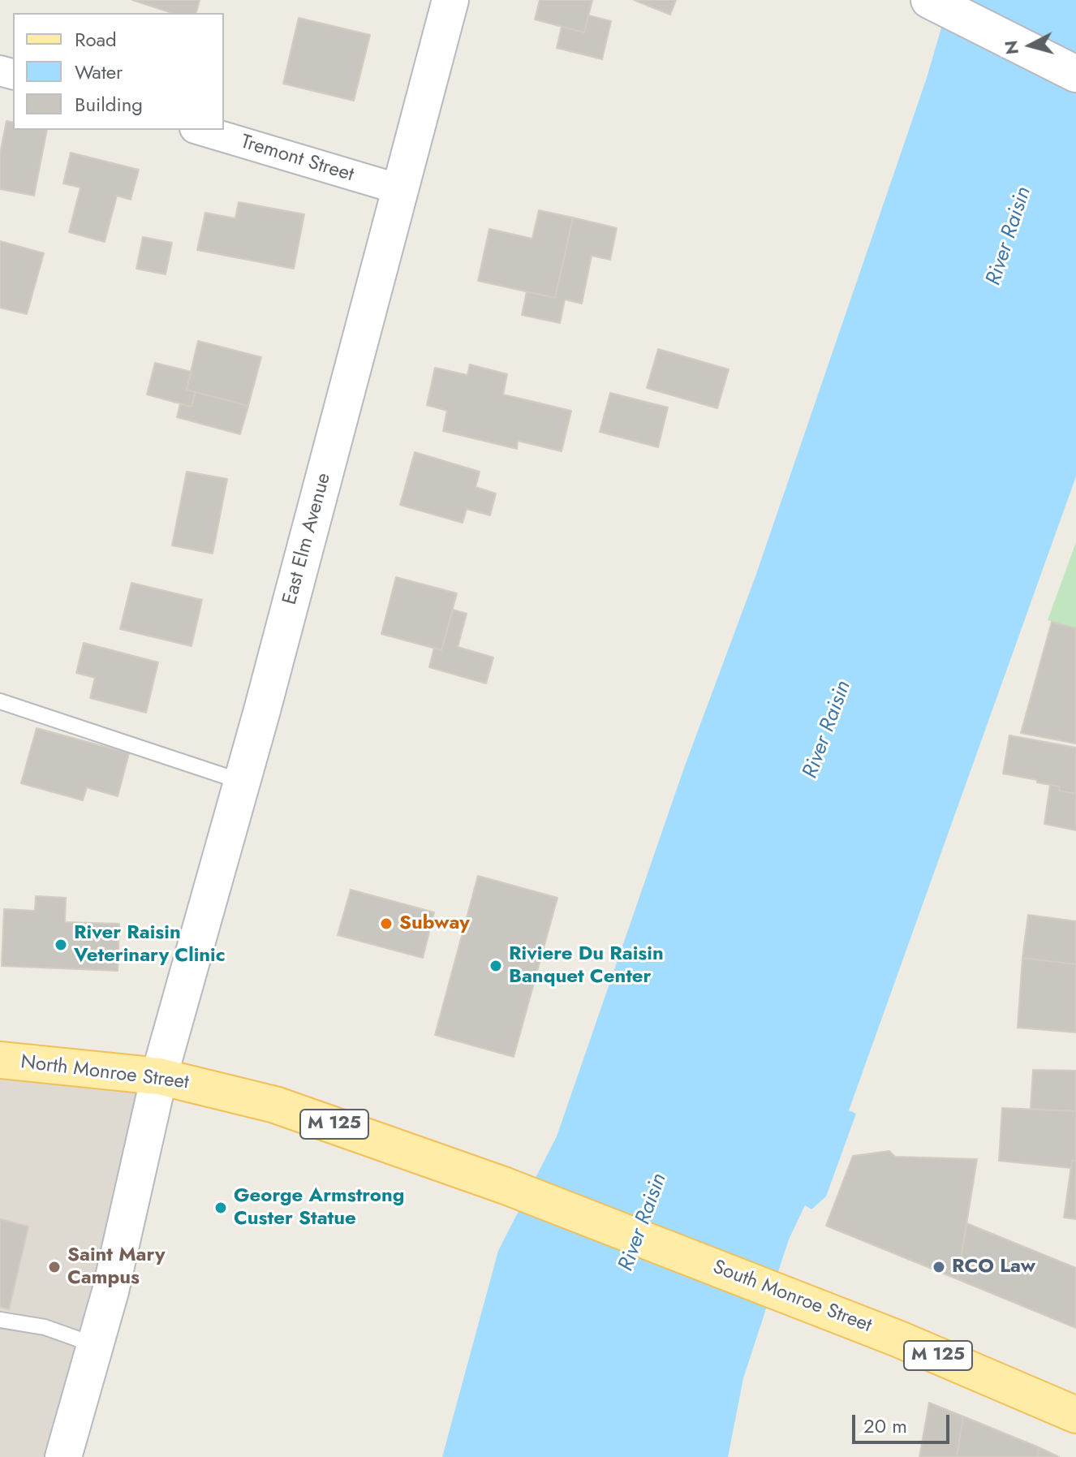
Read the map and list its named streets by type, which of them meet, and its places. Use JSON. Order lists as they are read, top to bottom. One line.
{"streets":{"main road":["East Elm Avenue","North Monroe Street","M 125","South Monroe Street"],"street":["Tremont Street"]},"crossings":[["Tremont Street","East Elm Avenue"],["East Elm Avenue","North Monroe Street"],["North Monroe Street","South Monroe Street"]],"water":["River Raisin"],"places":["Subway","River Raisin Veterinary Clinic","Riviere Du Raisin Banquet Center","George Armstrong Custer Statue","Saint Mary Campus","RCO Law"],"legend":["Road","Water","Building"],"scale_bar":"20 m","north":"left"}
